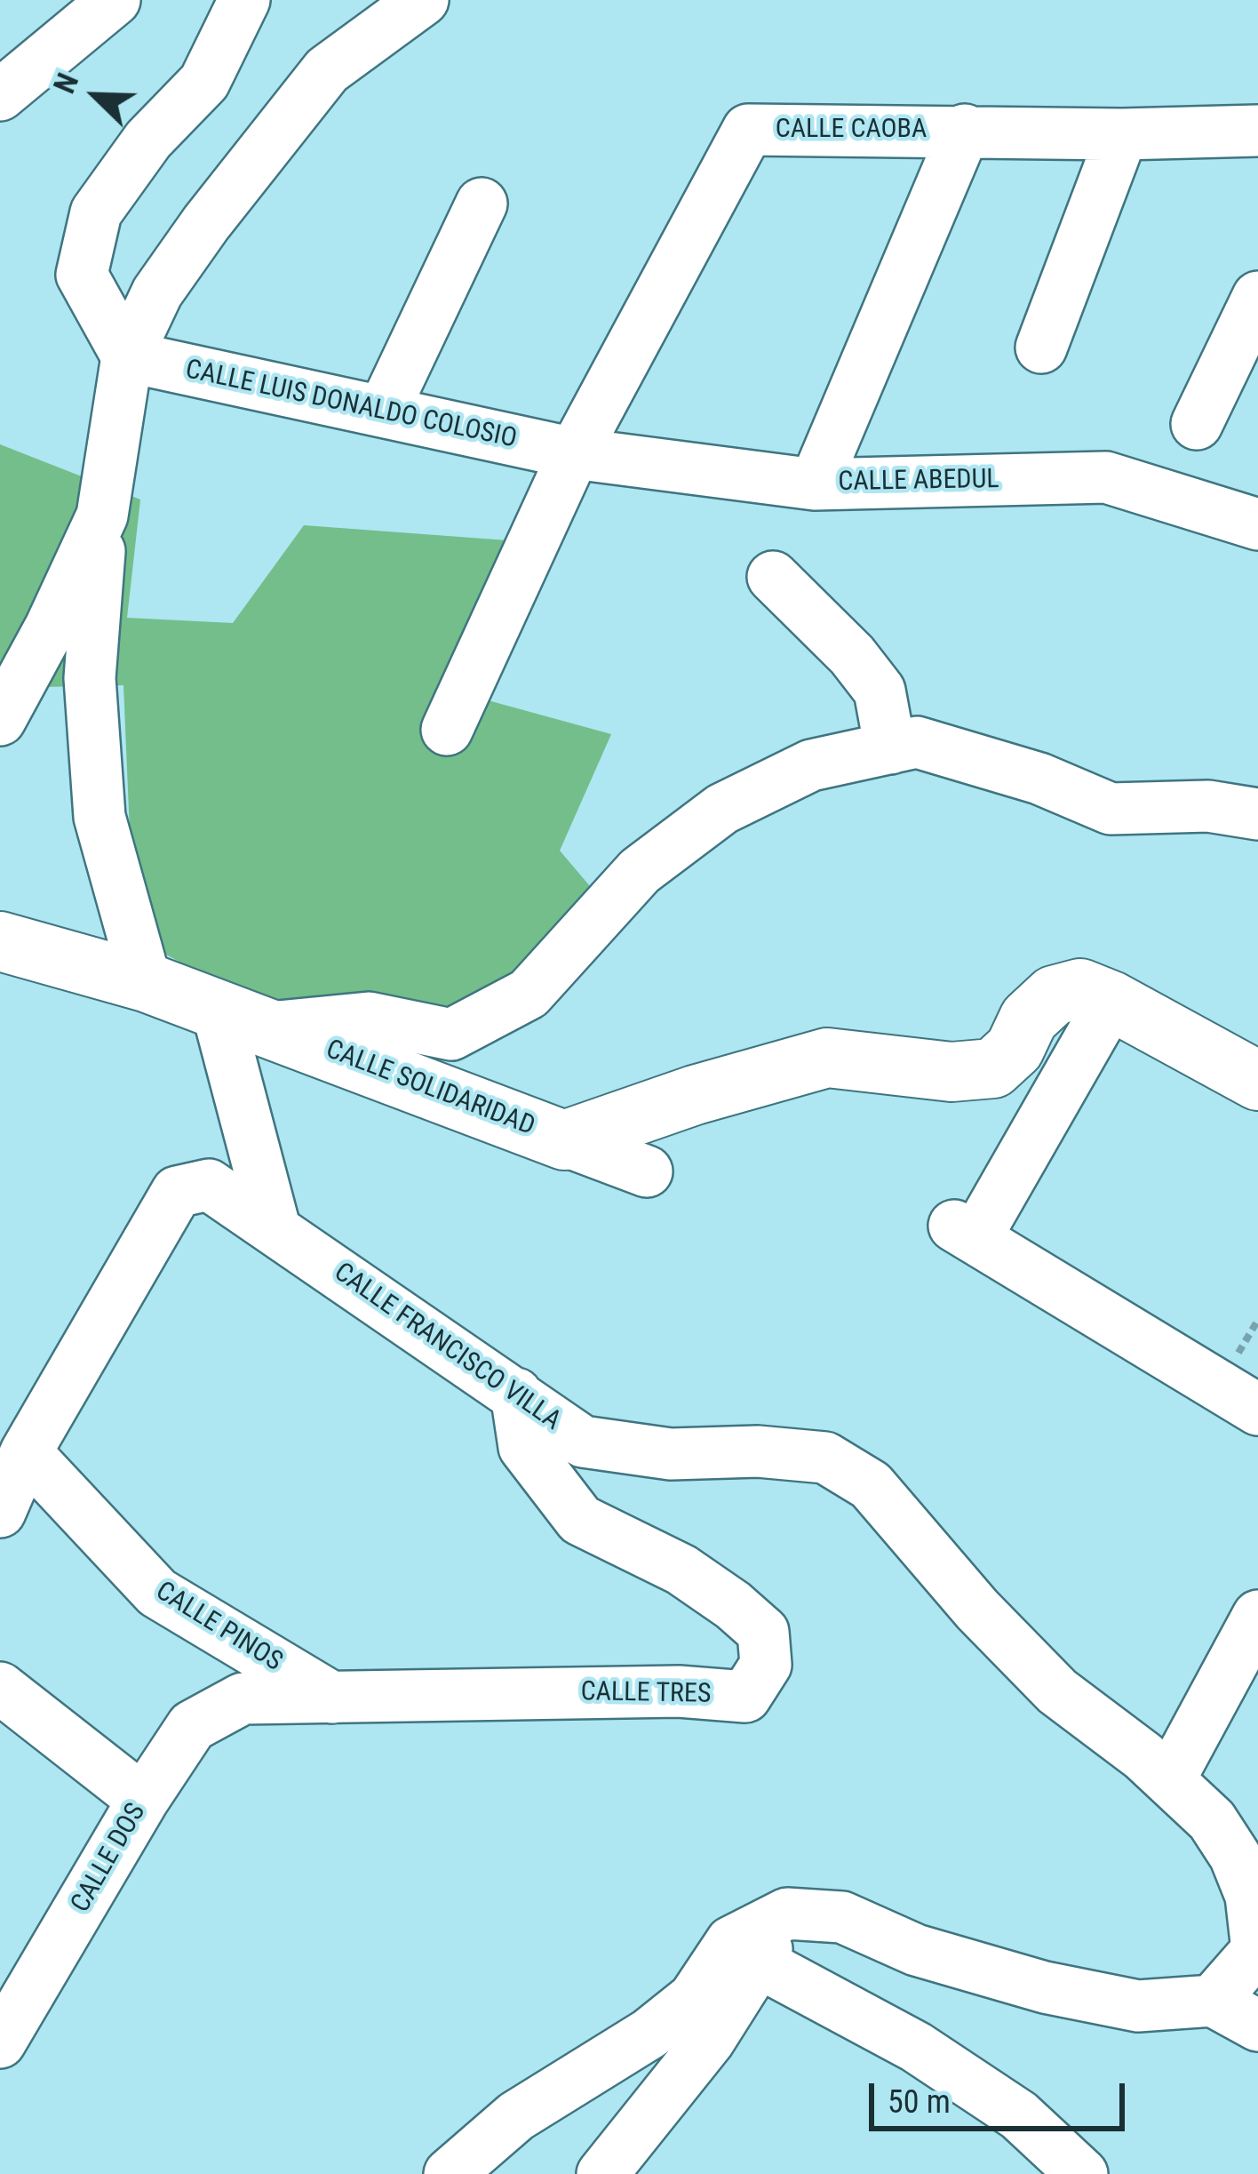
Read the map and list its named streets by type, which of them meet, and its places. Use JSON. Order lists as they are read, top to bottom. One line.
{"streets":{"main road":["CALLE SOLIDARIDAD"],"street":["CALLE CAOBA","CALLE LUIS DONALDO COLOSIO","CALLE ABEDUL","CALLE FRANCISCO VILLA","CALLE PINOS","CALLE TRES","CALLE DOS"]},"crossings":[["CALLE CAOBA","CALLE LUIS DONALDO COLOSIO"],["CALLE CAOBA","CALLE ABEDUL"],["CALLE LUIS DONALDO COLOSIO","CALLE ABEDUL"],["CALLE FRANCISCO VILLA","CALLE PINOS"],["CALLE FRANCISCO VILLA","CALLE TRES"],["CALLE PINOS","CALLE TRES"],["CALLE TRES","CALLE DOS"]],"scale_bar":"50 m","north":"top left"}
